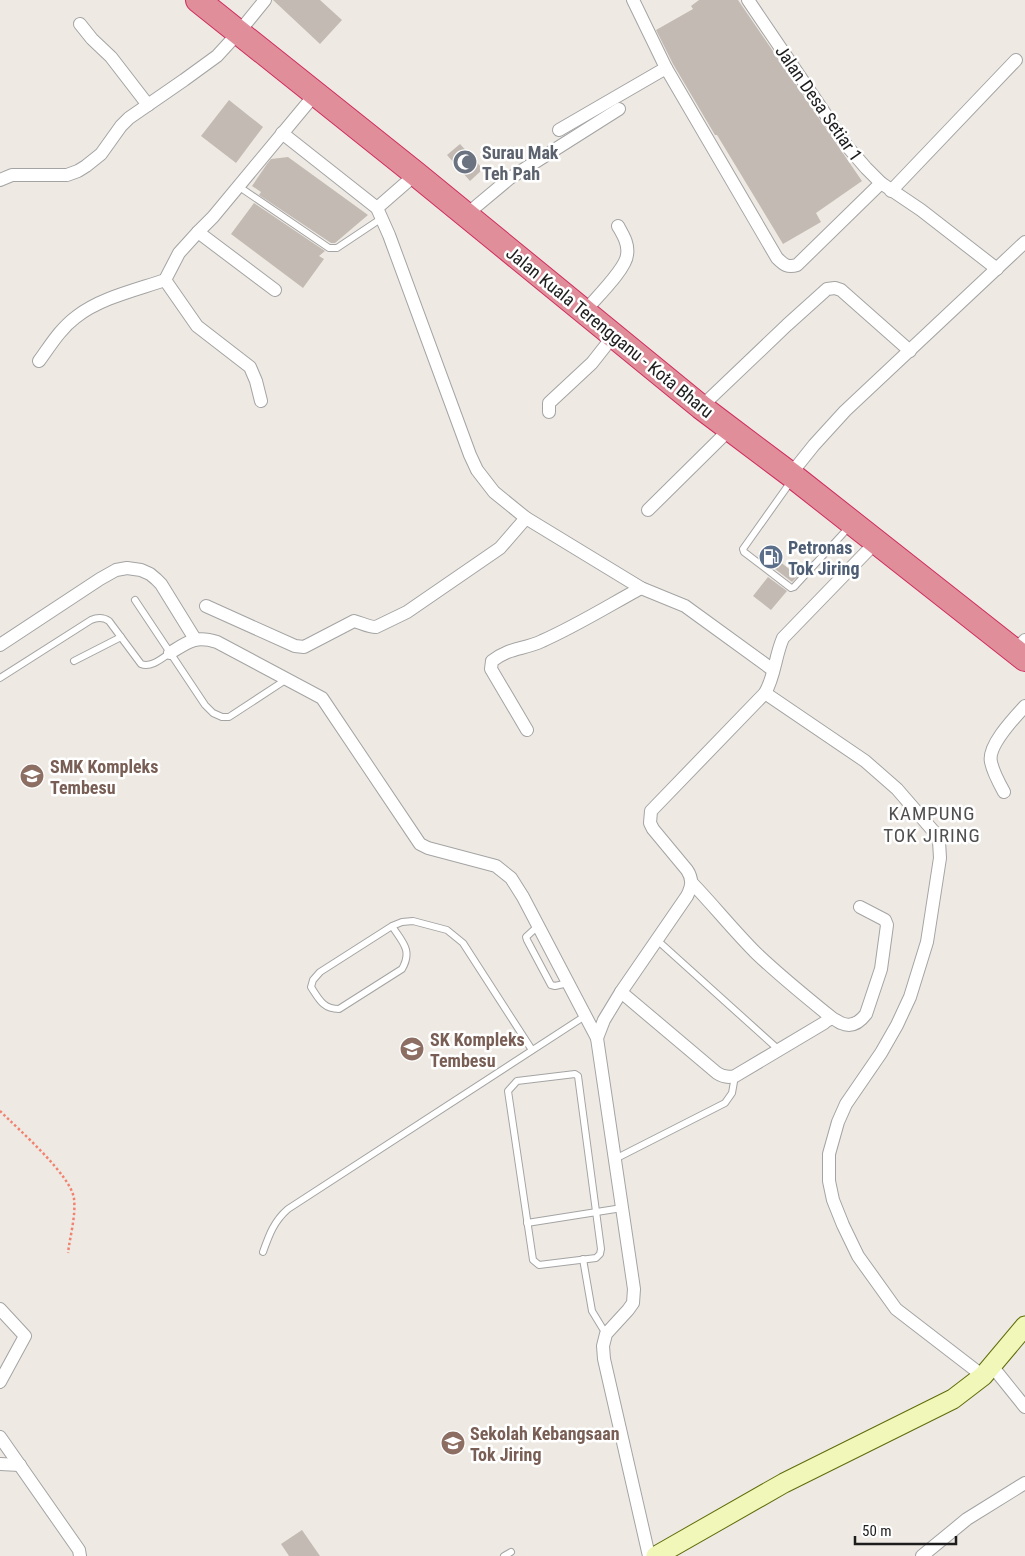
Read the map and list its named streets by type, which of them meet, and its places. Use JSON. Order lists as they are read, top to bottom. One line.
{"streets":{"highway":["Jalan Kuala Terengganu - Kota Bharu"],"street":["Jalan Desa Setiar 1"]},"districts":["KAMPUNG TOK JIRING"],"places":{"mosque":["Surau Mak Teh Pah"],"fuel station":["Petronas Tok Jiring"],"school or university":["SMK Kompleks Tembesu","SK Kompleks Tembesu","Sekolah Kebangsaan Tok Jiring"]},"scale_bar":"50 m"}
